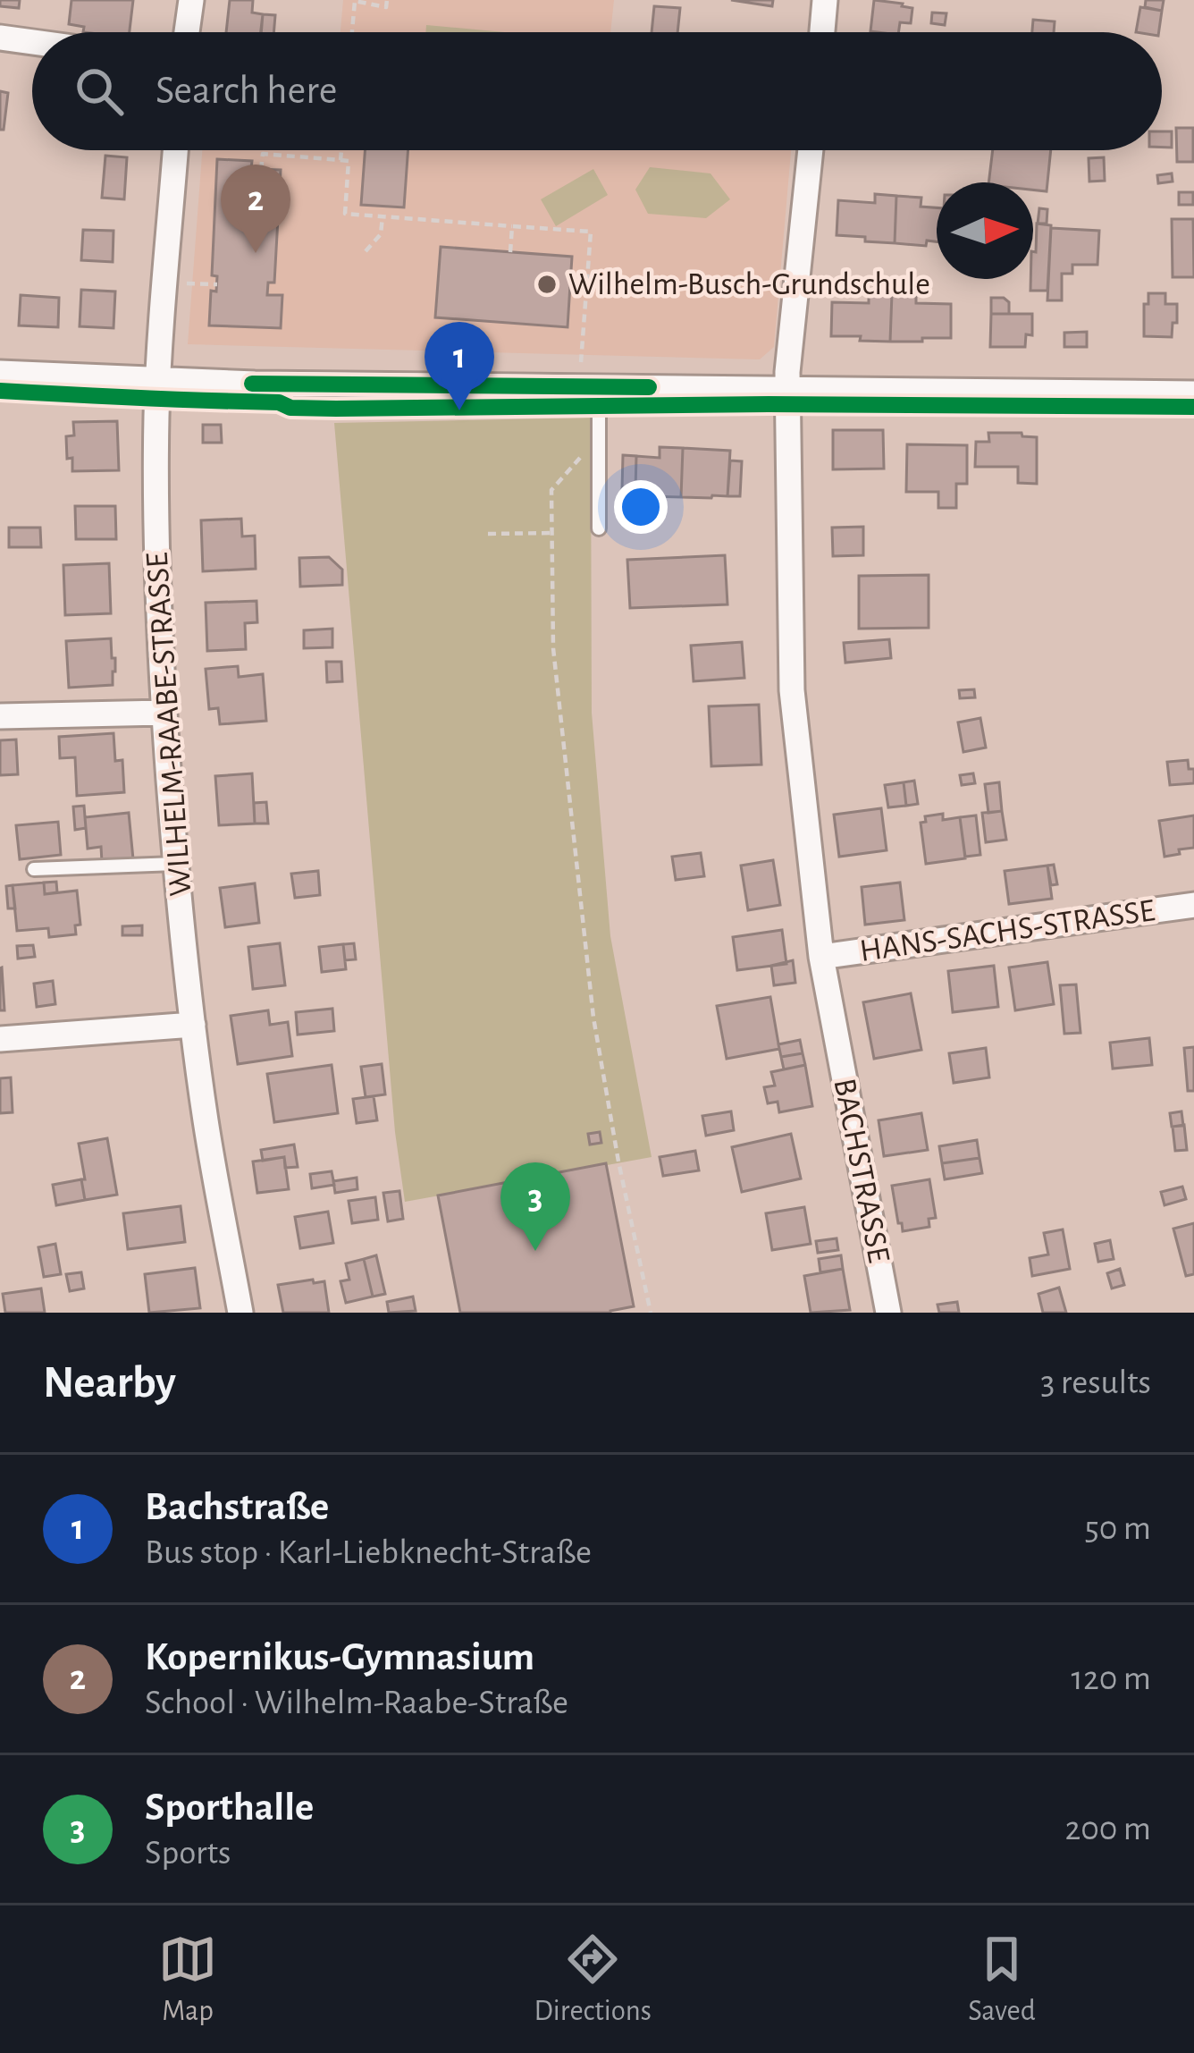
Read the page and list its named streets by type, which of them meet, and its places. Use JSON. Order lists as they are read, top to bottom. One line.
{"streets":{"street":["WILHELM-RAABE-STRASSE","HANS-SACHS-STRASSE","BACHSTRASSE"]},"crossings":[["HANS-SACHS-STRASSE","BACHSTRASSE"]],"places":["Wilhelm-Busch-Grundschule"],"north":"right","page":{"search":"Search here","pins":["2","1","3"],"heading":["Nearby","3 results"],"list":[{"mark":"1","name":"Bachstraße","note":"Bus stop · Karl-Liebknecht-Straße","value":"50 m"},{"mark":"2","name":"Kopernikus-Gymnasium","note":"School · Wilhelm-Raabe-Straße","value":"120 m"},{"mark":"3","name":"Sporthalle","note":"Sports","value":"200 m"}],"nav":["Map","Directions","Saved"]}}
